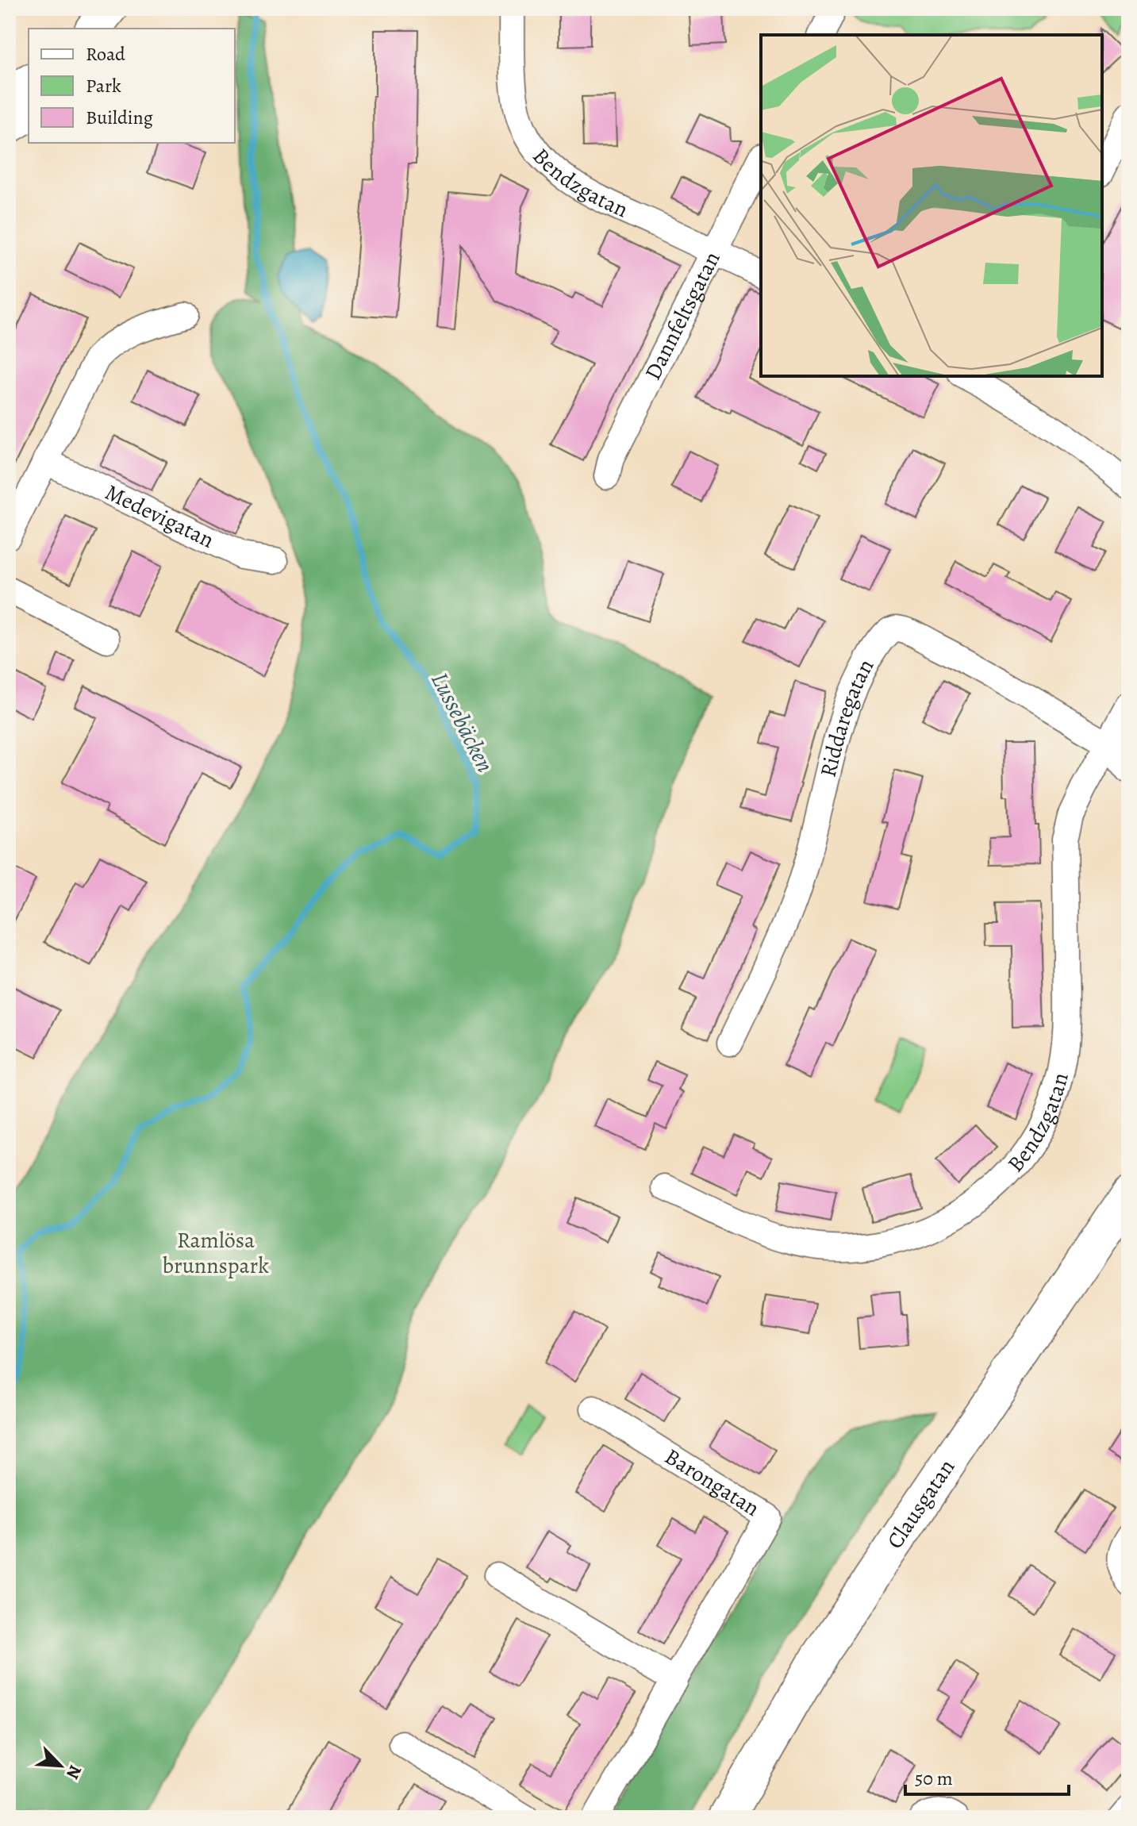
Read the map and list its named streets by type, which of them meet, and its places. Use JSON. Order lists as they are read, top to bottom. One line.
{"streets":{"main road":["Clausgatan"],"street":["Bendzgatan","Dannfeltsgatan","Medevigatan","Riddaregatan","Barongatan"]},"crossings":[["Bendzgatan","Dannfeltsgatan"],["Bendzgatan","Riddaregatan"]],"water":["Lussebäcken"],"parks":["Ramlösa brunnspark"],"legend":["Road","Park","Building"],"scale_bar":"50 m","north":"bottom right"}
